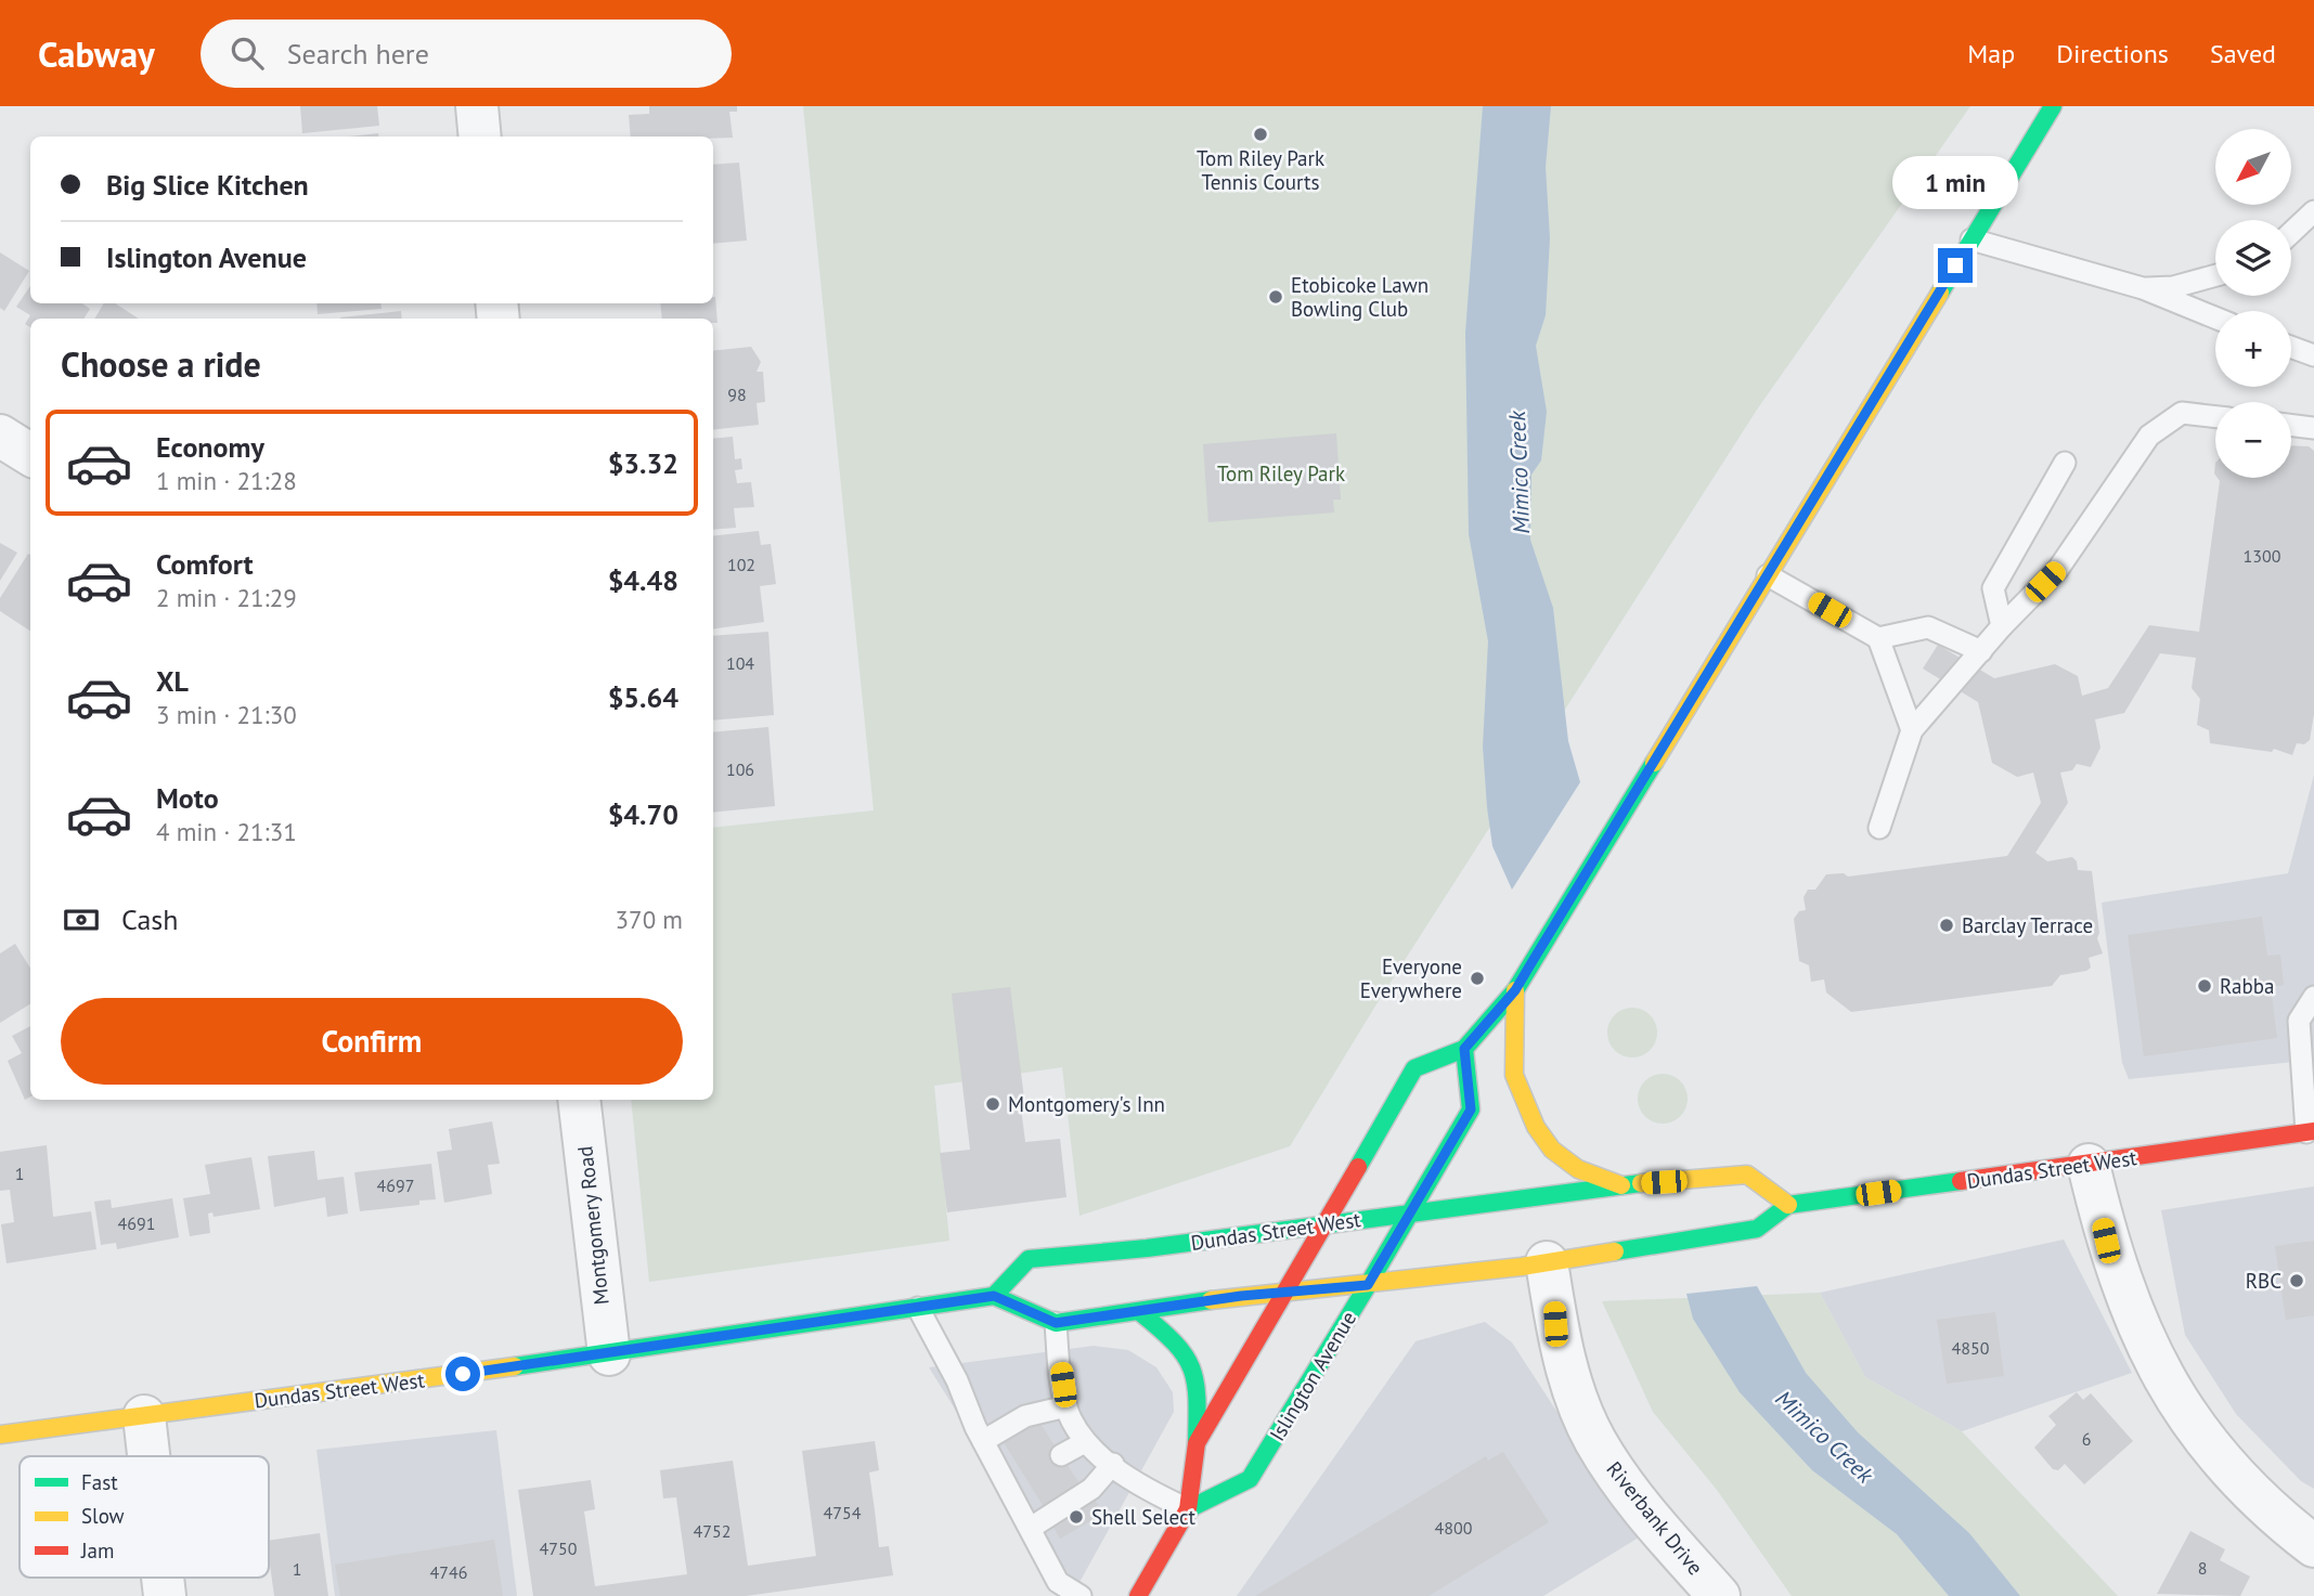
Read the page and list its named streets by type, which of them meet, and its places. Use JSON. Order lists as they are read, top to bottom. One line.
{"streets":{"main road":["Dundas Street West","Islington Avenue"],"street":["Montgomery Road","Riverbank Drive"]},"crossings":[["Dundas Street West","Montgomery Road"],["Dundas Street West","Islington Avenue"]],"water":["Mimico Creek"],"parks":["Tom Riley Park"],"places":["Tom Riley Park Tennis Courts","Etobicoke Lawn Bowling Club","Barclay Terrace","Everyone Everywhere","Rabba","Montgomery's Inn","RBC","Shell Select"],"house_numbers":["98","1300","102","104","106","1","4697","4691","4850","6","4754","4800","4752","4750","8","1","4746"],"legend":["Fast","Slow","Jam"],"north":"bottom left","page":{"header":"Cabway","search":"Search here","nav":["Map","Directions","Saved"],"map_buttons":["+","−"],"banner":["Big Slice Kitchen","Islington Avenue"],"bubble":"1 min","heading":"Choose a ride","list":[{"name":"Economy","note":"1 min · 21:28","value":"$3.32"},{"name":"Comfort","note":"2 min · 21:29","value":"$4.48"},{"name":"XL","note":"3 min · 21:30","value":"$5.64"},{"name":"Moto","note":"4 min · 21:31","value":"$4.70"}],"pay":["Cash","370 m"],"buttons":"Confirm"}}
